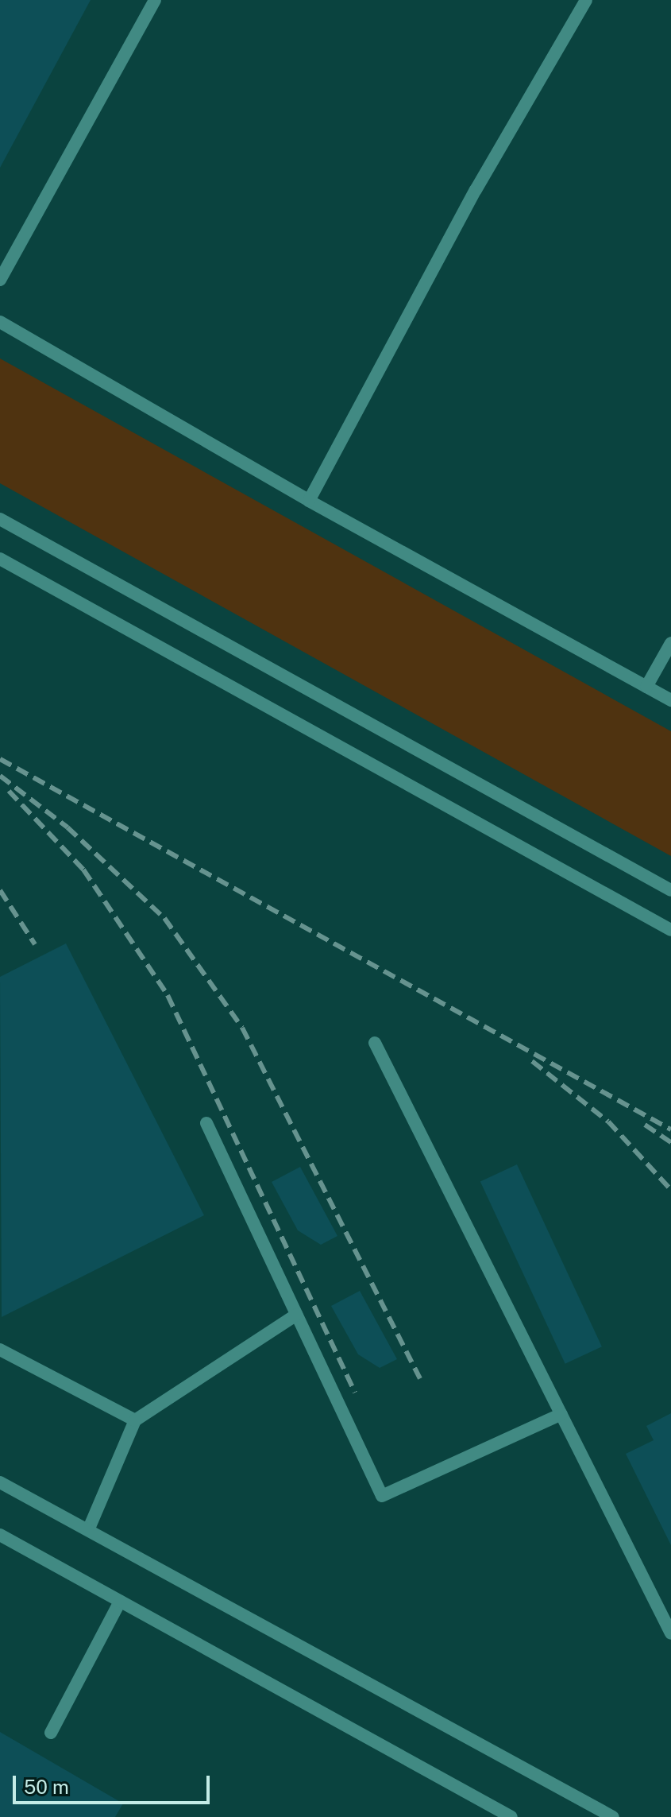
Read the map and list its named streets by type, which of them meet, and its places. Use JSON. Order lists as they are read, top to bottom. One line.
{"scale_bar":"50 m"}
